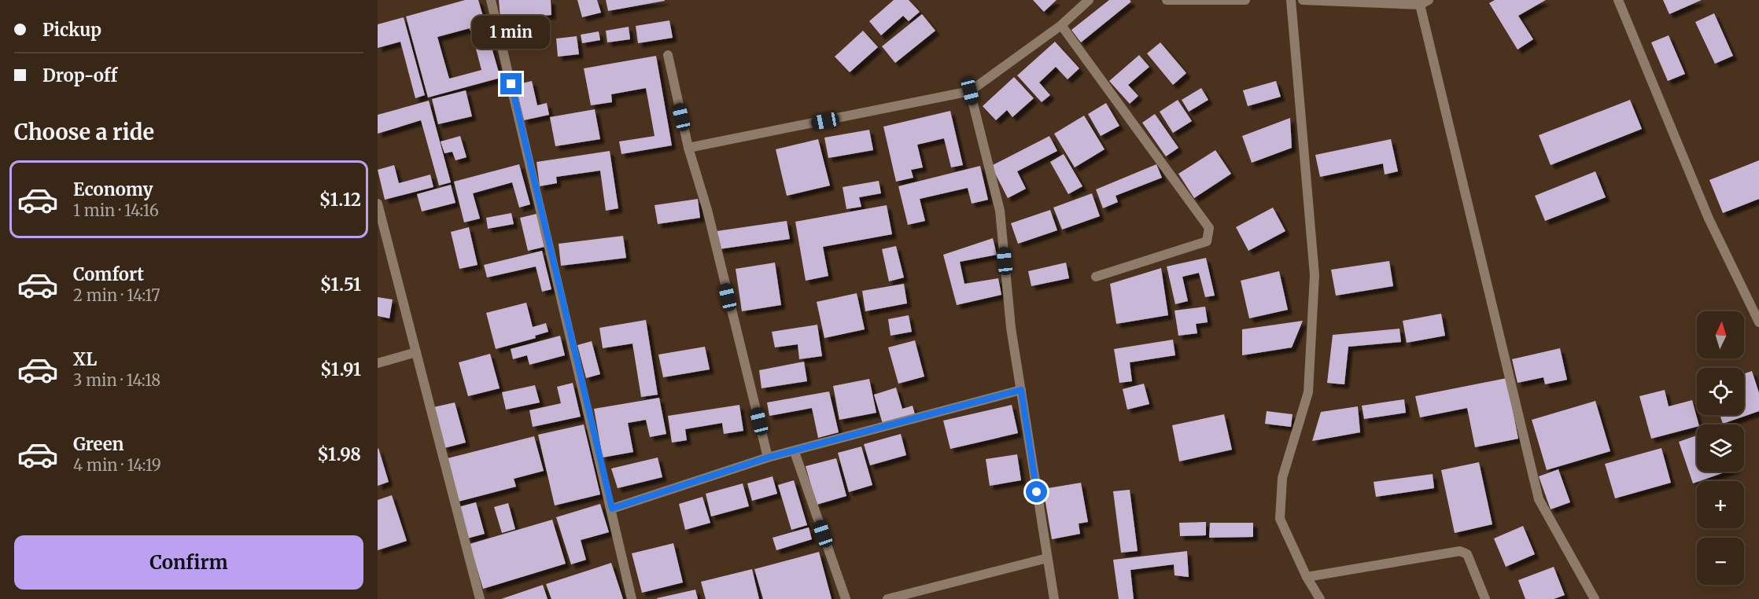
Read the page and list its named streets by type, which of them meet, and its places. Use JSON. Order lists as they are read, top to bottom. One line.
{"north":"top","page":{"banner":["Pickup","Drop-off"],"bubble":"1 min","heading":"Choose a ride","list":[{"name":"Economy","note":"1 min · 14:16","value":"$1.12"},{"name":"Comfort","note":"2 min · 14:17","value":"$1.51"},{"name":"XL","note":"3 min · 14:18","value":"$1.91"},{"name":"Green","note":"4 min · 14:19","value":"$1.98"}],"map_buttons":["+","−"],"buttons":"Confirm"}}
